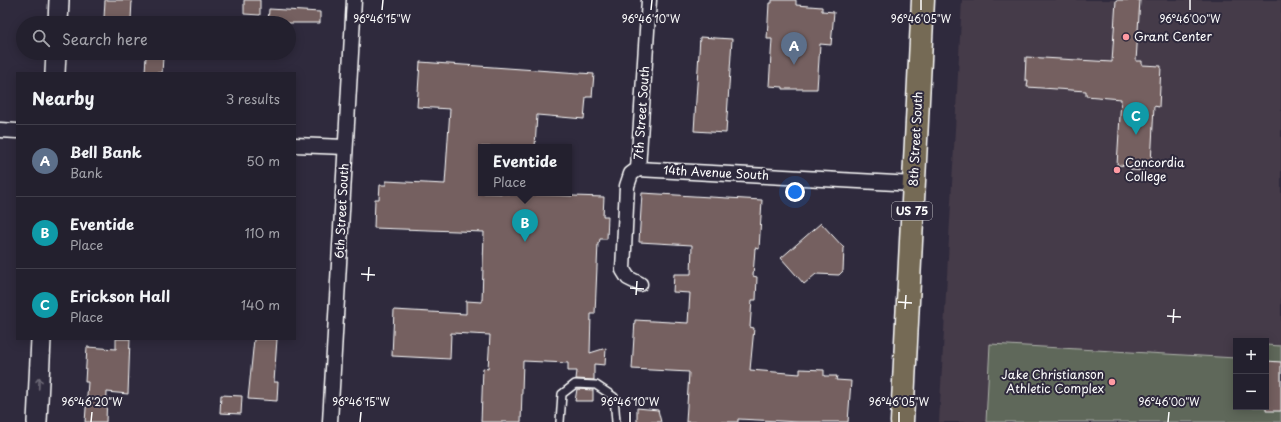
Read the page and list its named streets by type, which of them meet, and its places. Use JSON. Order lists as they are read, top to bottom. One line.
{"streets":{"main road":["8th Street South","US 75"],"street":["7th Street South","14th Avenue South","6th Street South"]},"crossings":[["7th Street South","14th Avenue South"],["8th Street South","14th Avenue South"]],"places":["Grant Center","Concordia College","Jake Christianson Athletic Complex"],"page":{"search":"Search here","pins":["A","C","B"],"heading":["Nearby","3 results"],"list":[{"mark":"A","name":"Bell Bank","note":"Bank","value":"50 m"},{"mark":"B","name":"Eventide","note":"Place","value":"110 m"},{"mark":"C","name":"Erickson Hall","note":"Place","value":"140 m"}],"popup":["Eventide","Place"],"map_buttons":["+","−"]},"coordinates":["96°46'15\"W","96°46'10\"W","96°46'05\"W","96°46'00\"W","96°46'20\"W"]}
